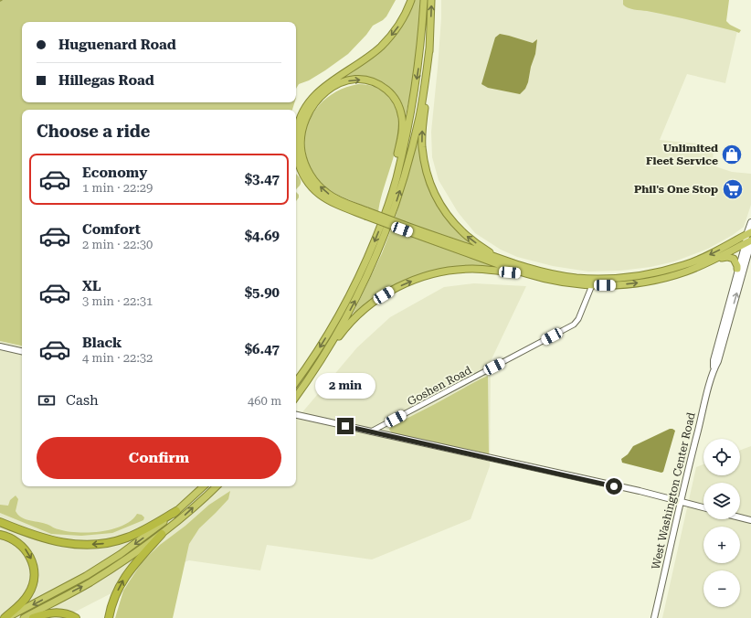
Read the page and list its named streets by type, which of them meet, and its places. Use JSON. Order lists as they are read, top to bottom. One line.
{"streets":{"main road":["West Washington Center Road"],"street":["Goshen Road"]},"places":{"shop":["Unlimited Fleet Service"],"supermarket":["Phil's One Stop"]},"page":{"banner":["Huguenard Road","Hillegas Road"],"heading":"Choose a ride","list":[{"name":"Economy","note":"1 min · 22:29","value":"$3.47"},{"name":"Comfort","note":"2 min · 22:30","value":"$4.69"},{"name":"XL","note":"3 min · 22:31","value":"$5.90"},{"name":"Black","note":"4 min · 22:32","value":"$6.47"}],"bubble":"2 min","pay":["Cash","460 m"],"buttons":"Confirm","map_buttons":["+","−"]}}
